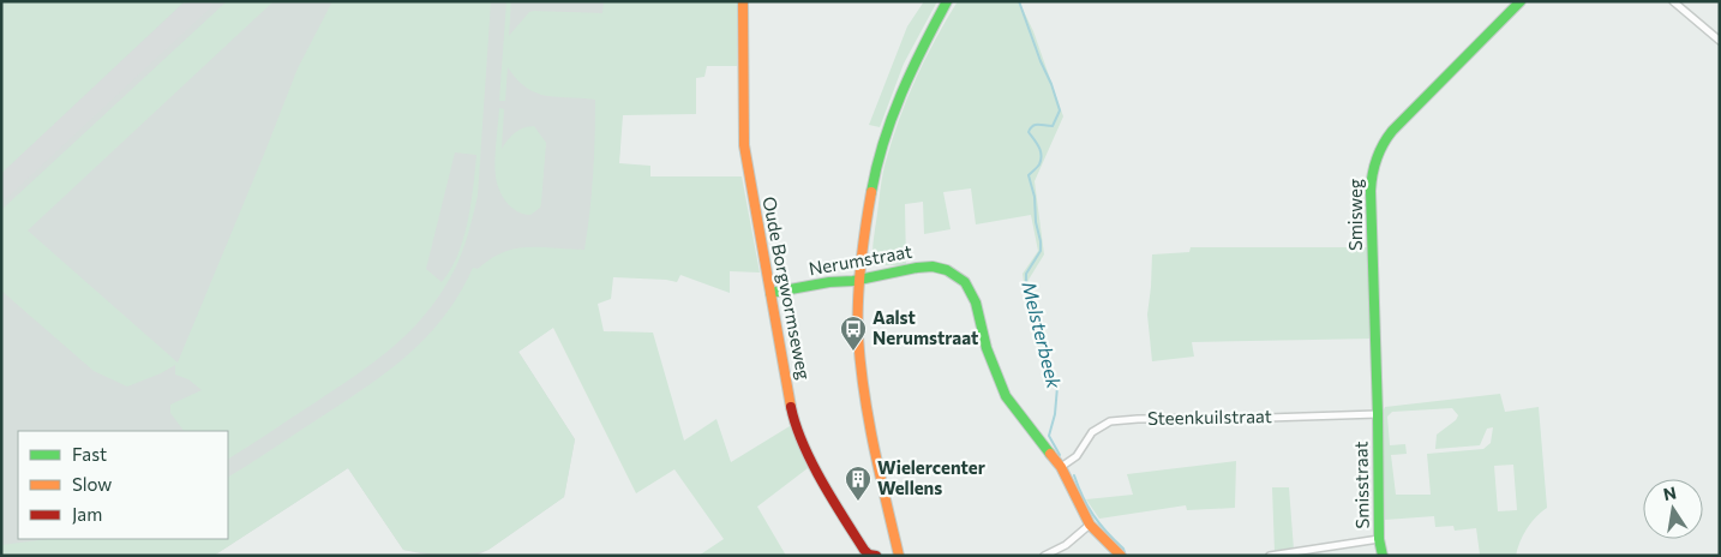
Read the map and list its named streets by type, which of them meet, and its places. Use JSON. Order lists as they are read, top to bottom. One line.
{"streets":{"street":["Smisweg","Nerumstraat","Oude Borgwormseweg","Steenkuilstraat","Smisstraat"]},"crossings":[["Smisweg","Steenkuilstraat"],["Smisweg","Smisstraat"],["Nerumstraat","Oude Borgwormseweg"],["Nerumstraat","Steenkuilstraat"],["Steenkuilstraat","Smisstraat"]],"water":["Melsterbeek"],"places":{"bus stop":["Aalst Nerumstraat"],"building":["Wielercenter Wellens"]},"legend":["Fast","Slow","Jam"],"north":"top"}
